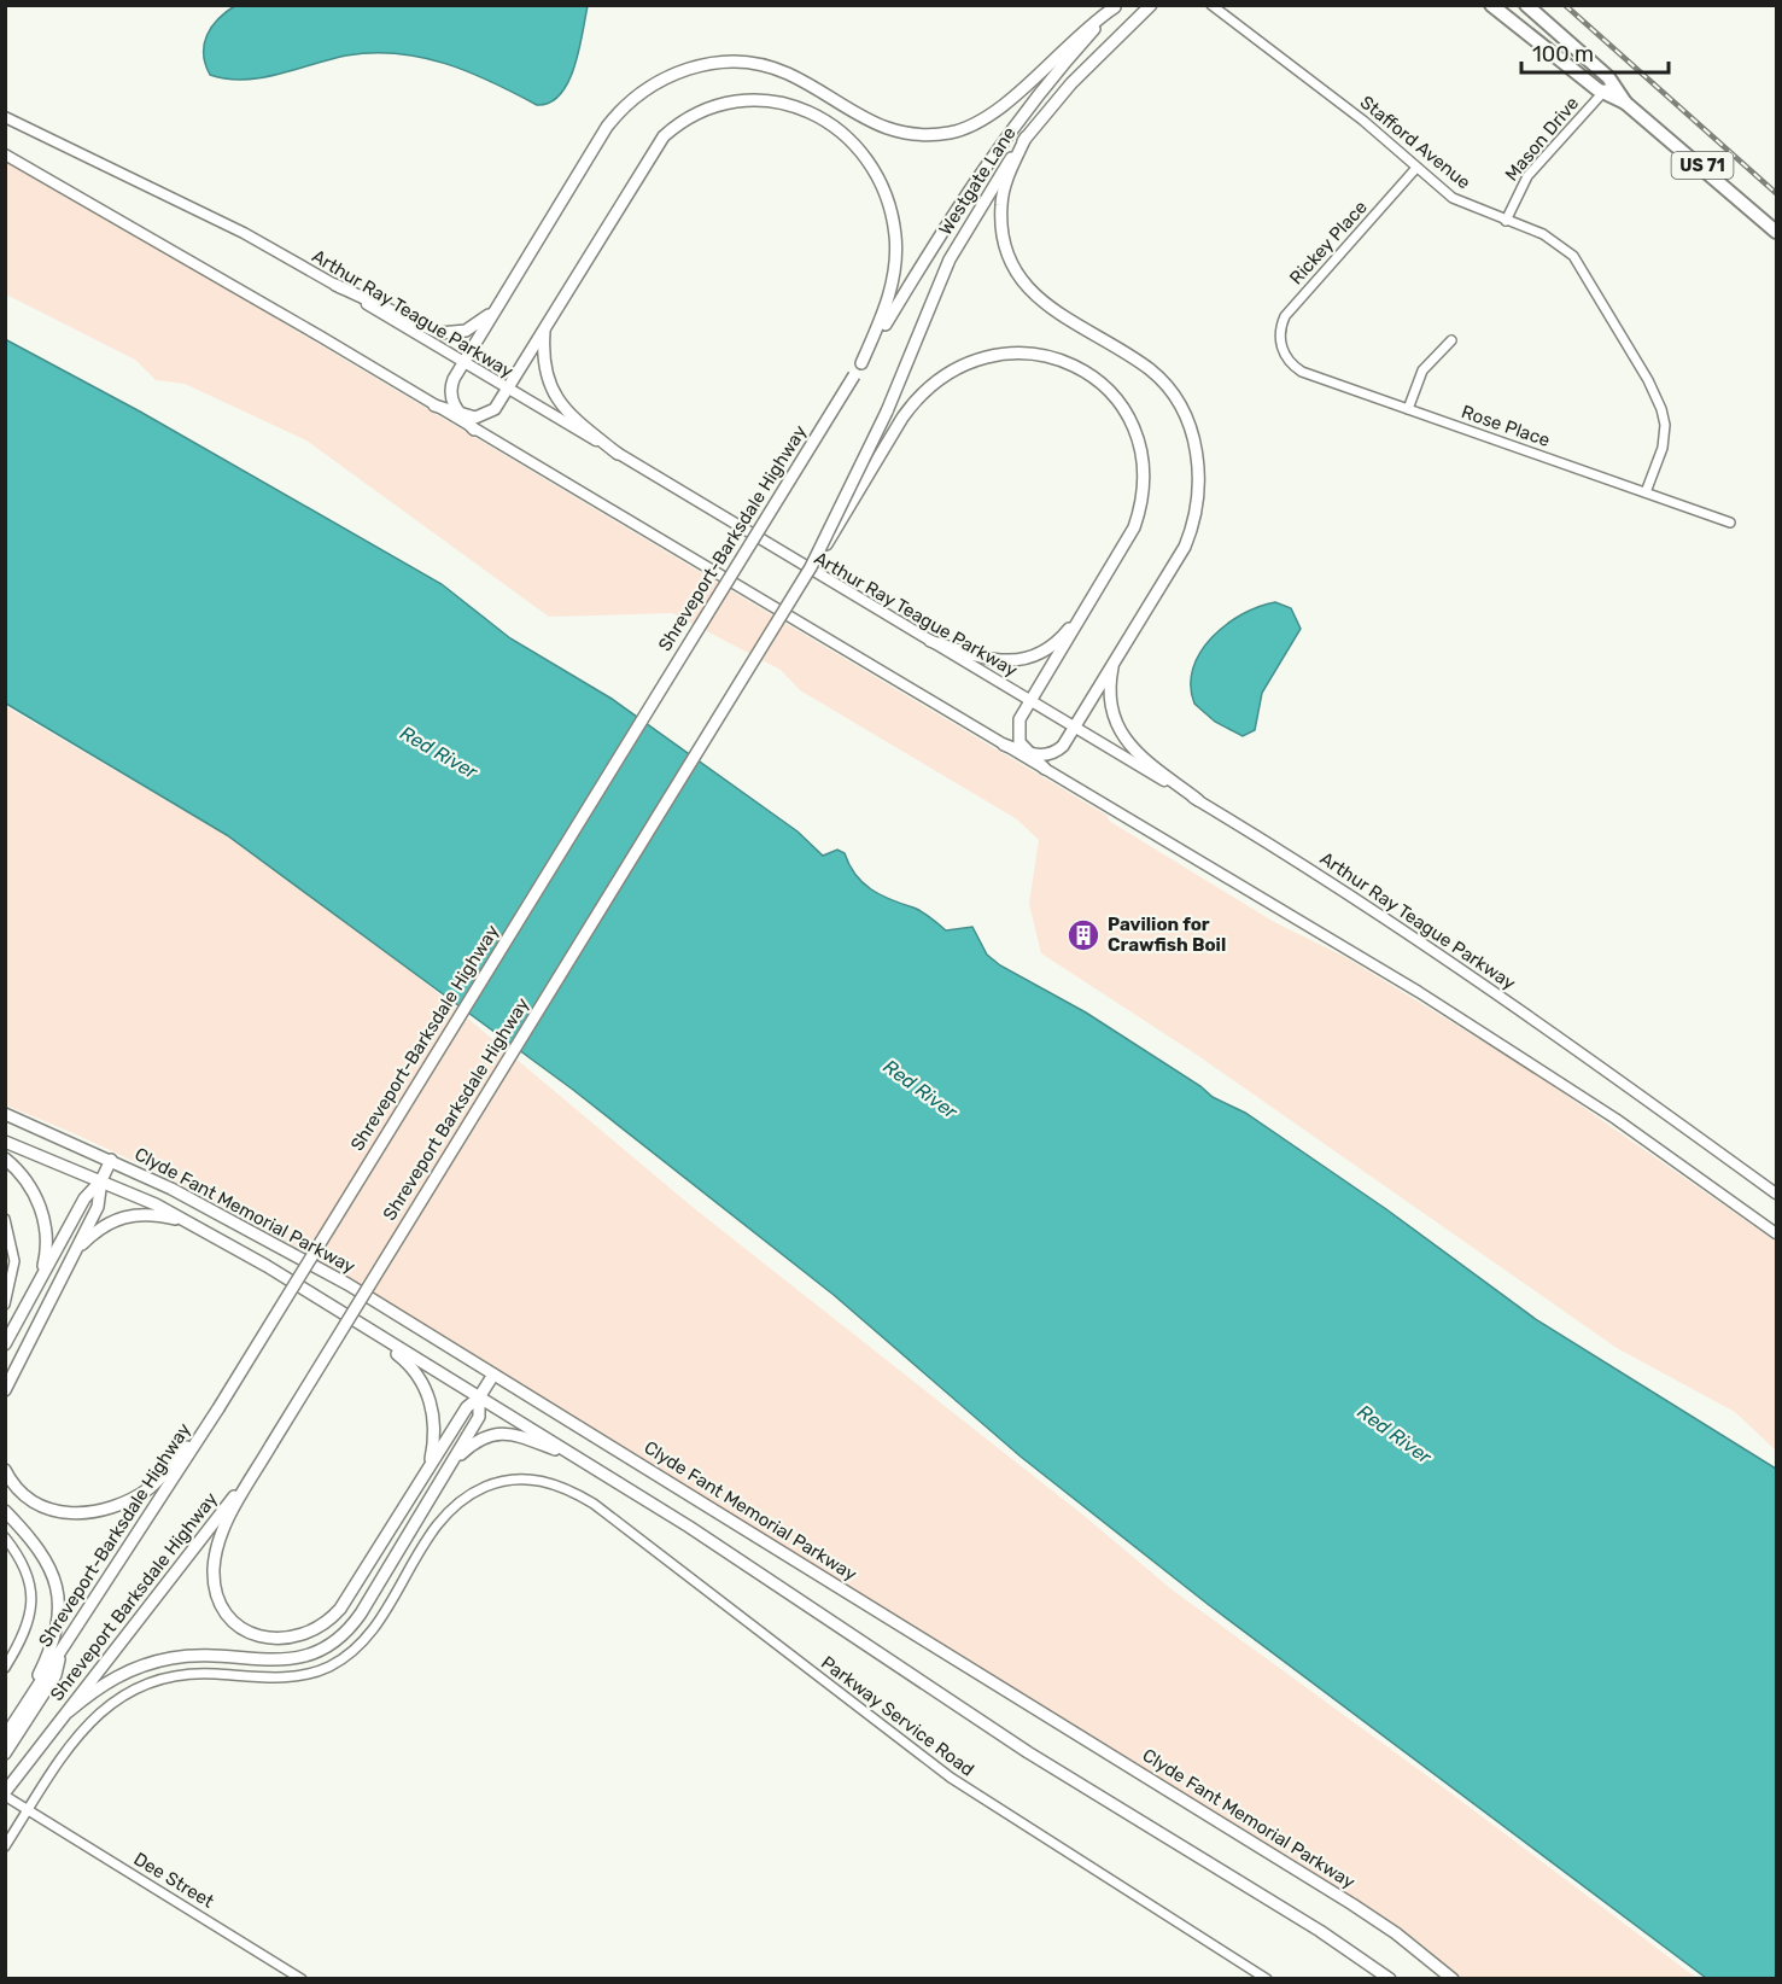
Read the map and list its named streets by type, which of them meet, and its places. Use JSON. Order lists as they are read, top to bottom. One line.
{"streets":{"main road":["US 71","Westgate Lane","Shreveport-Barksdale Highway","Shreveport Barksdale Highway","Clyde Fant Memorial Parkway"],"street":["Mason Drive","Stafford Avenue","Rickey Place","Arthur Ray Teague Parkway","Rose Place","Parkway Service Road","Dee Street"]},"crossings":[["Mason Drive","Stafford Avenue"],["Mason Drive","US 71"],["Stafford Avenue","Rickey Place"],["Stafford Avenue","Rose Place"],["Westgate Lane","Shreveport-Barksdale Highway"],["Westgate Lane","Shreveport Barksdale Highway"],["Rickey Place","Rose Place"],["Shreveport Barksdale Highway","Dee Street"],["Parkway Service Road","Dee Street"]],"water":["Red River"],"places":{"building":["Pavilion for Crawfish Boil"]},"scale_bar":"100 m"}
